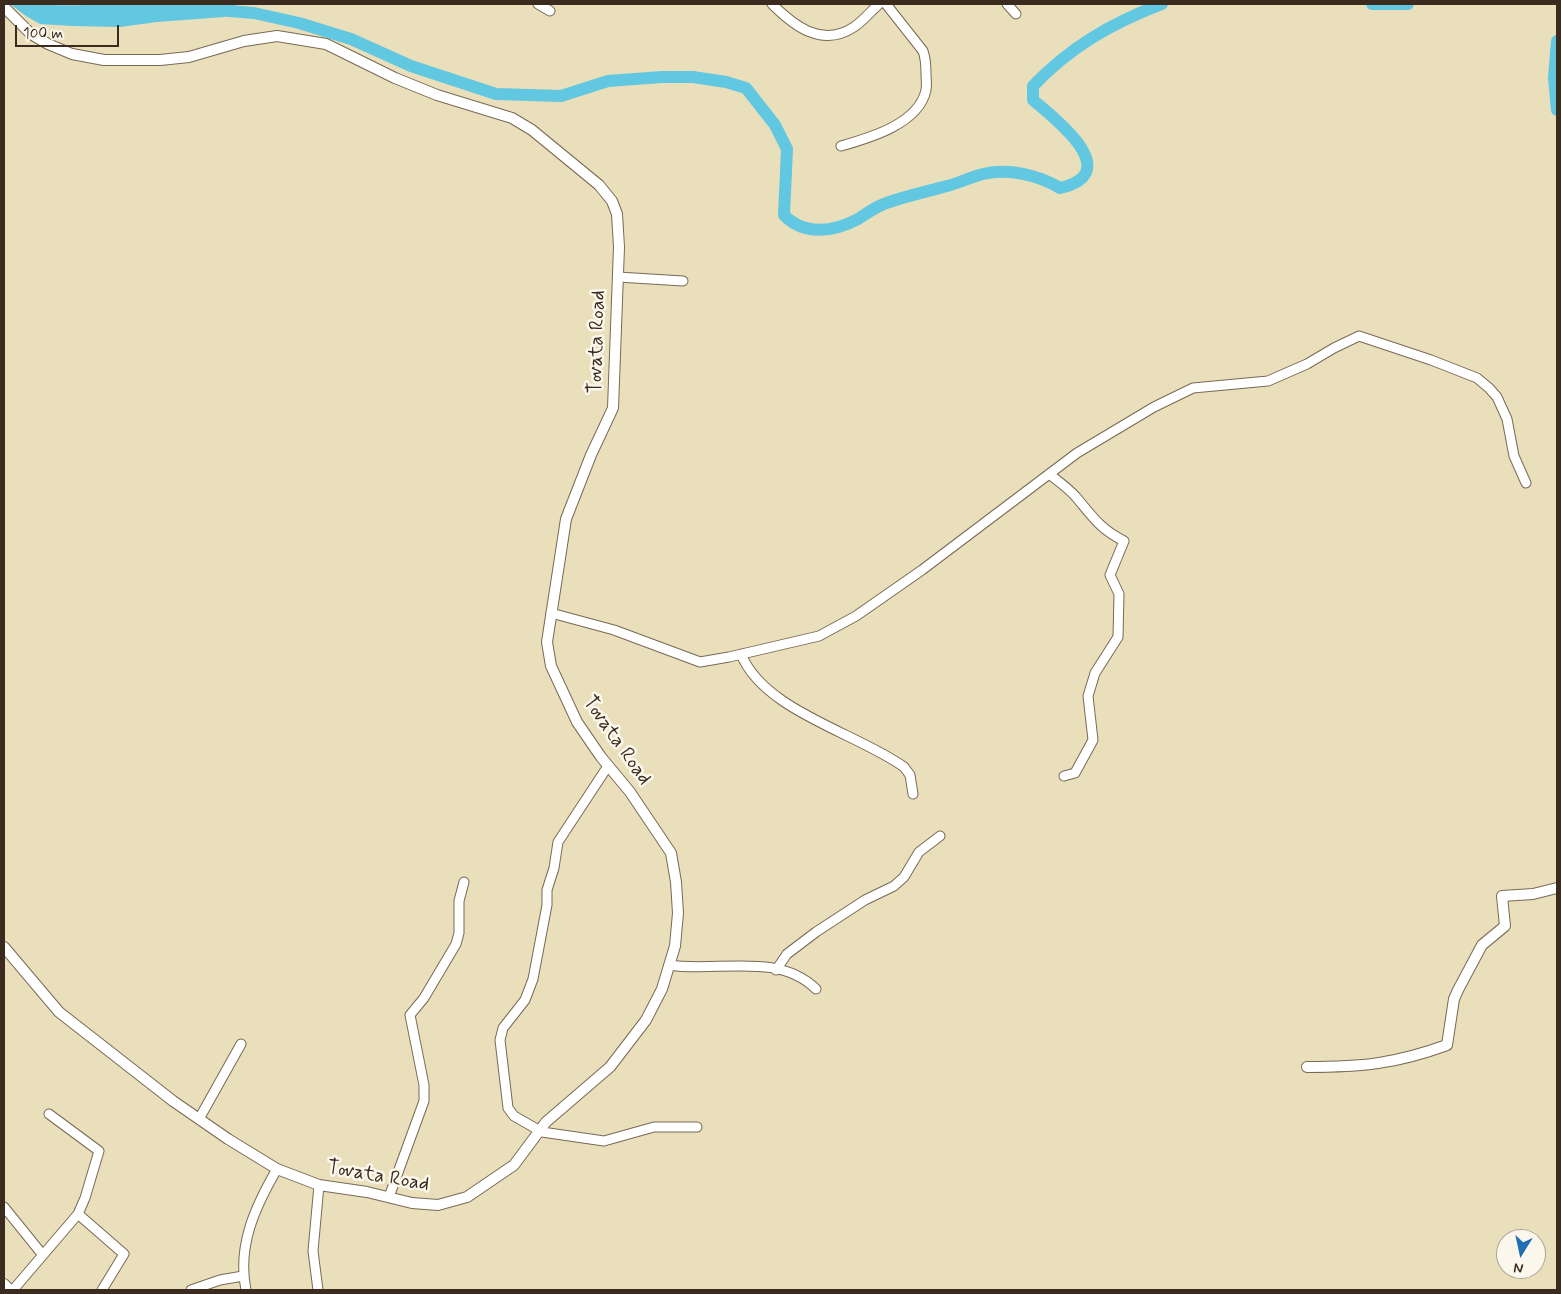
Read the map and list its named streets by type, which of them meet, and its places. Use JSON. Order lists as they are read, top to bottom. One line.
{"streets":{"street":["Tovata Road"]},"scale_bar":"100 m","north":"bottom"}
